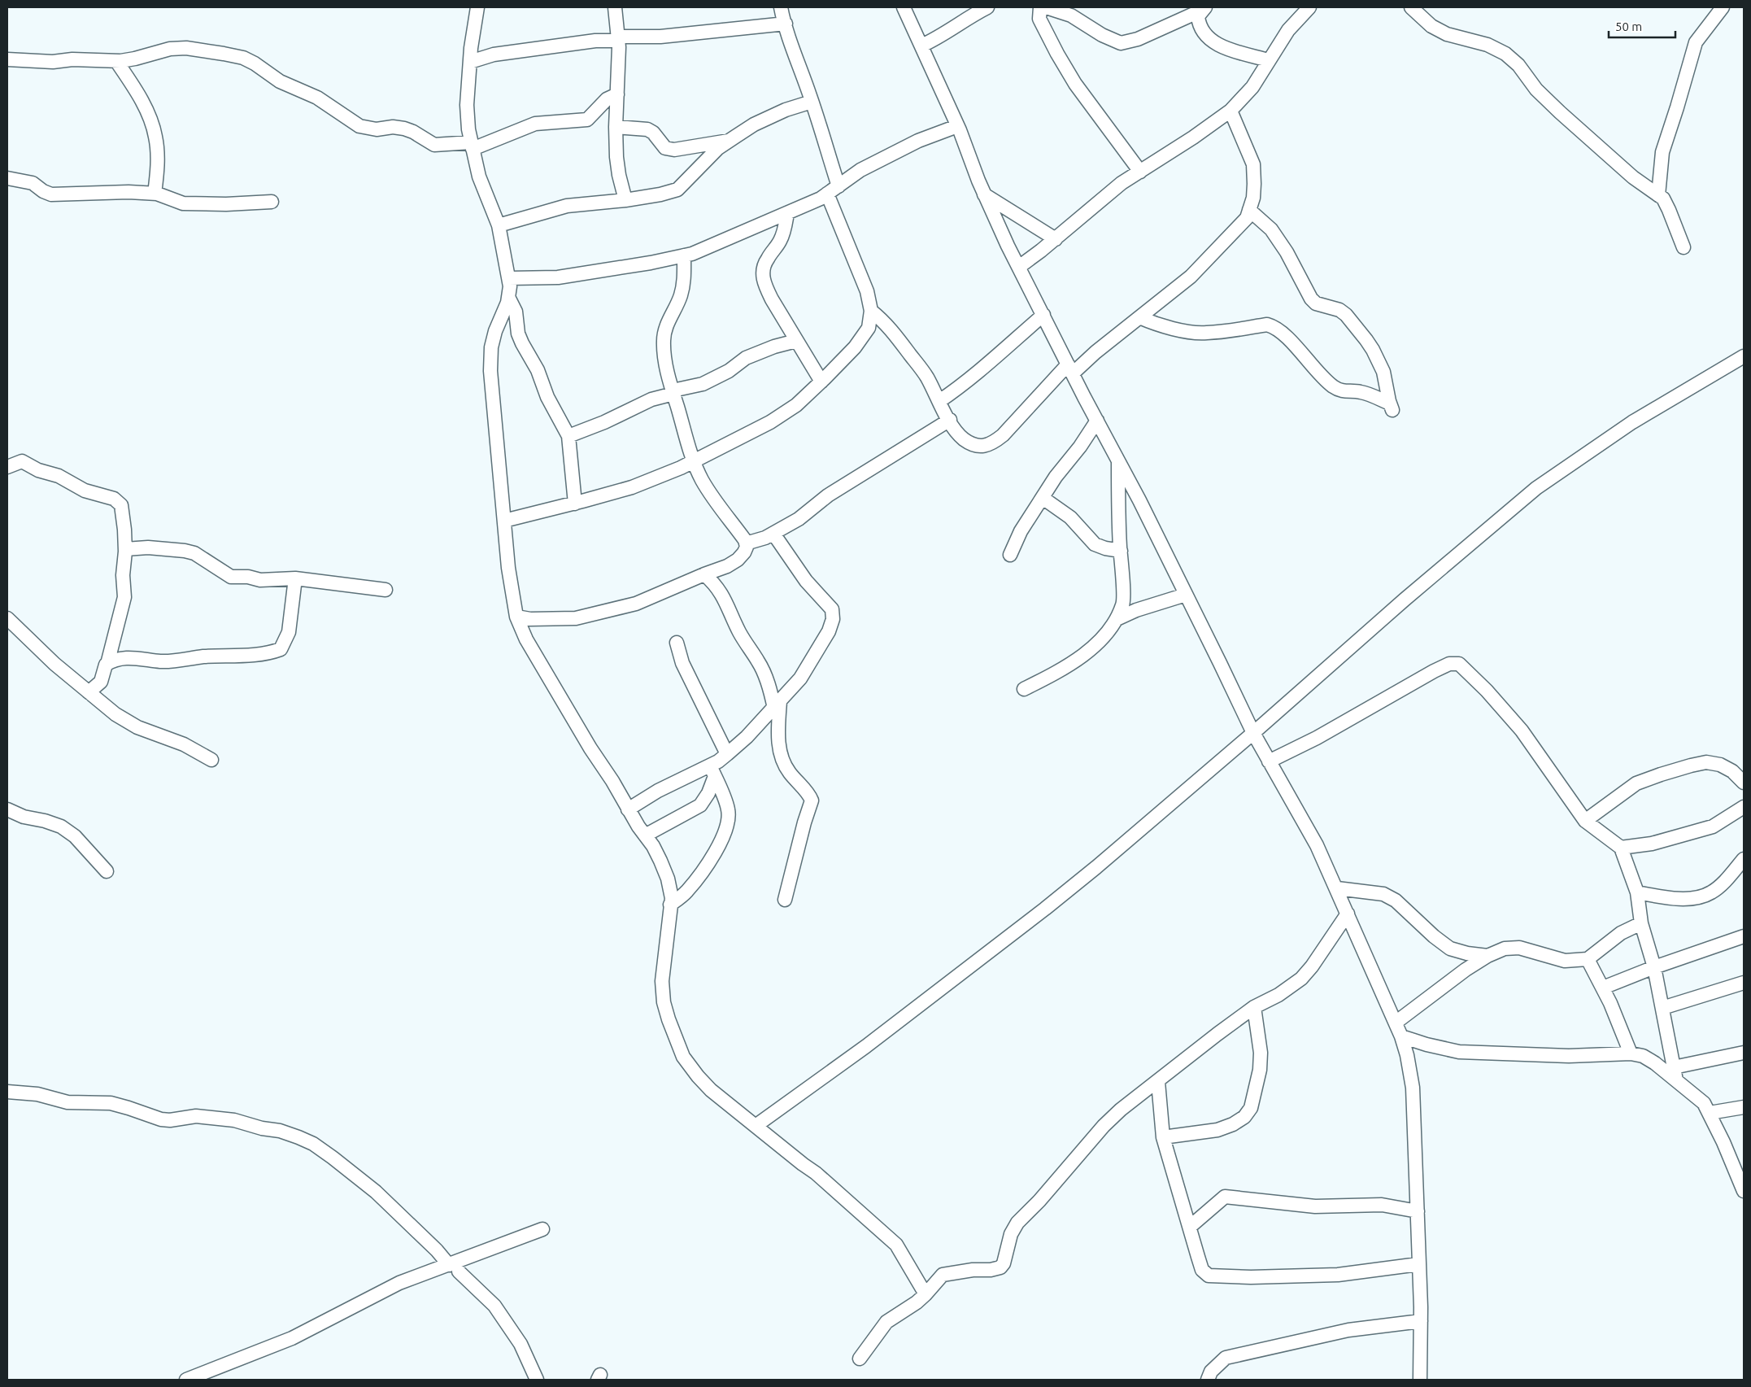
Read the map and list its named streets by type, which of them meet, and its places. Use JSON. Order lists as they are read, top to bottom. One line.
{"scale_bar":"50 m"}
